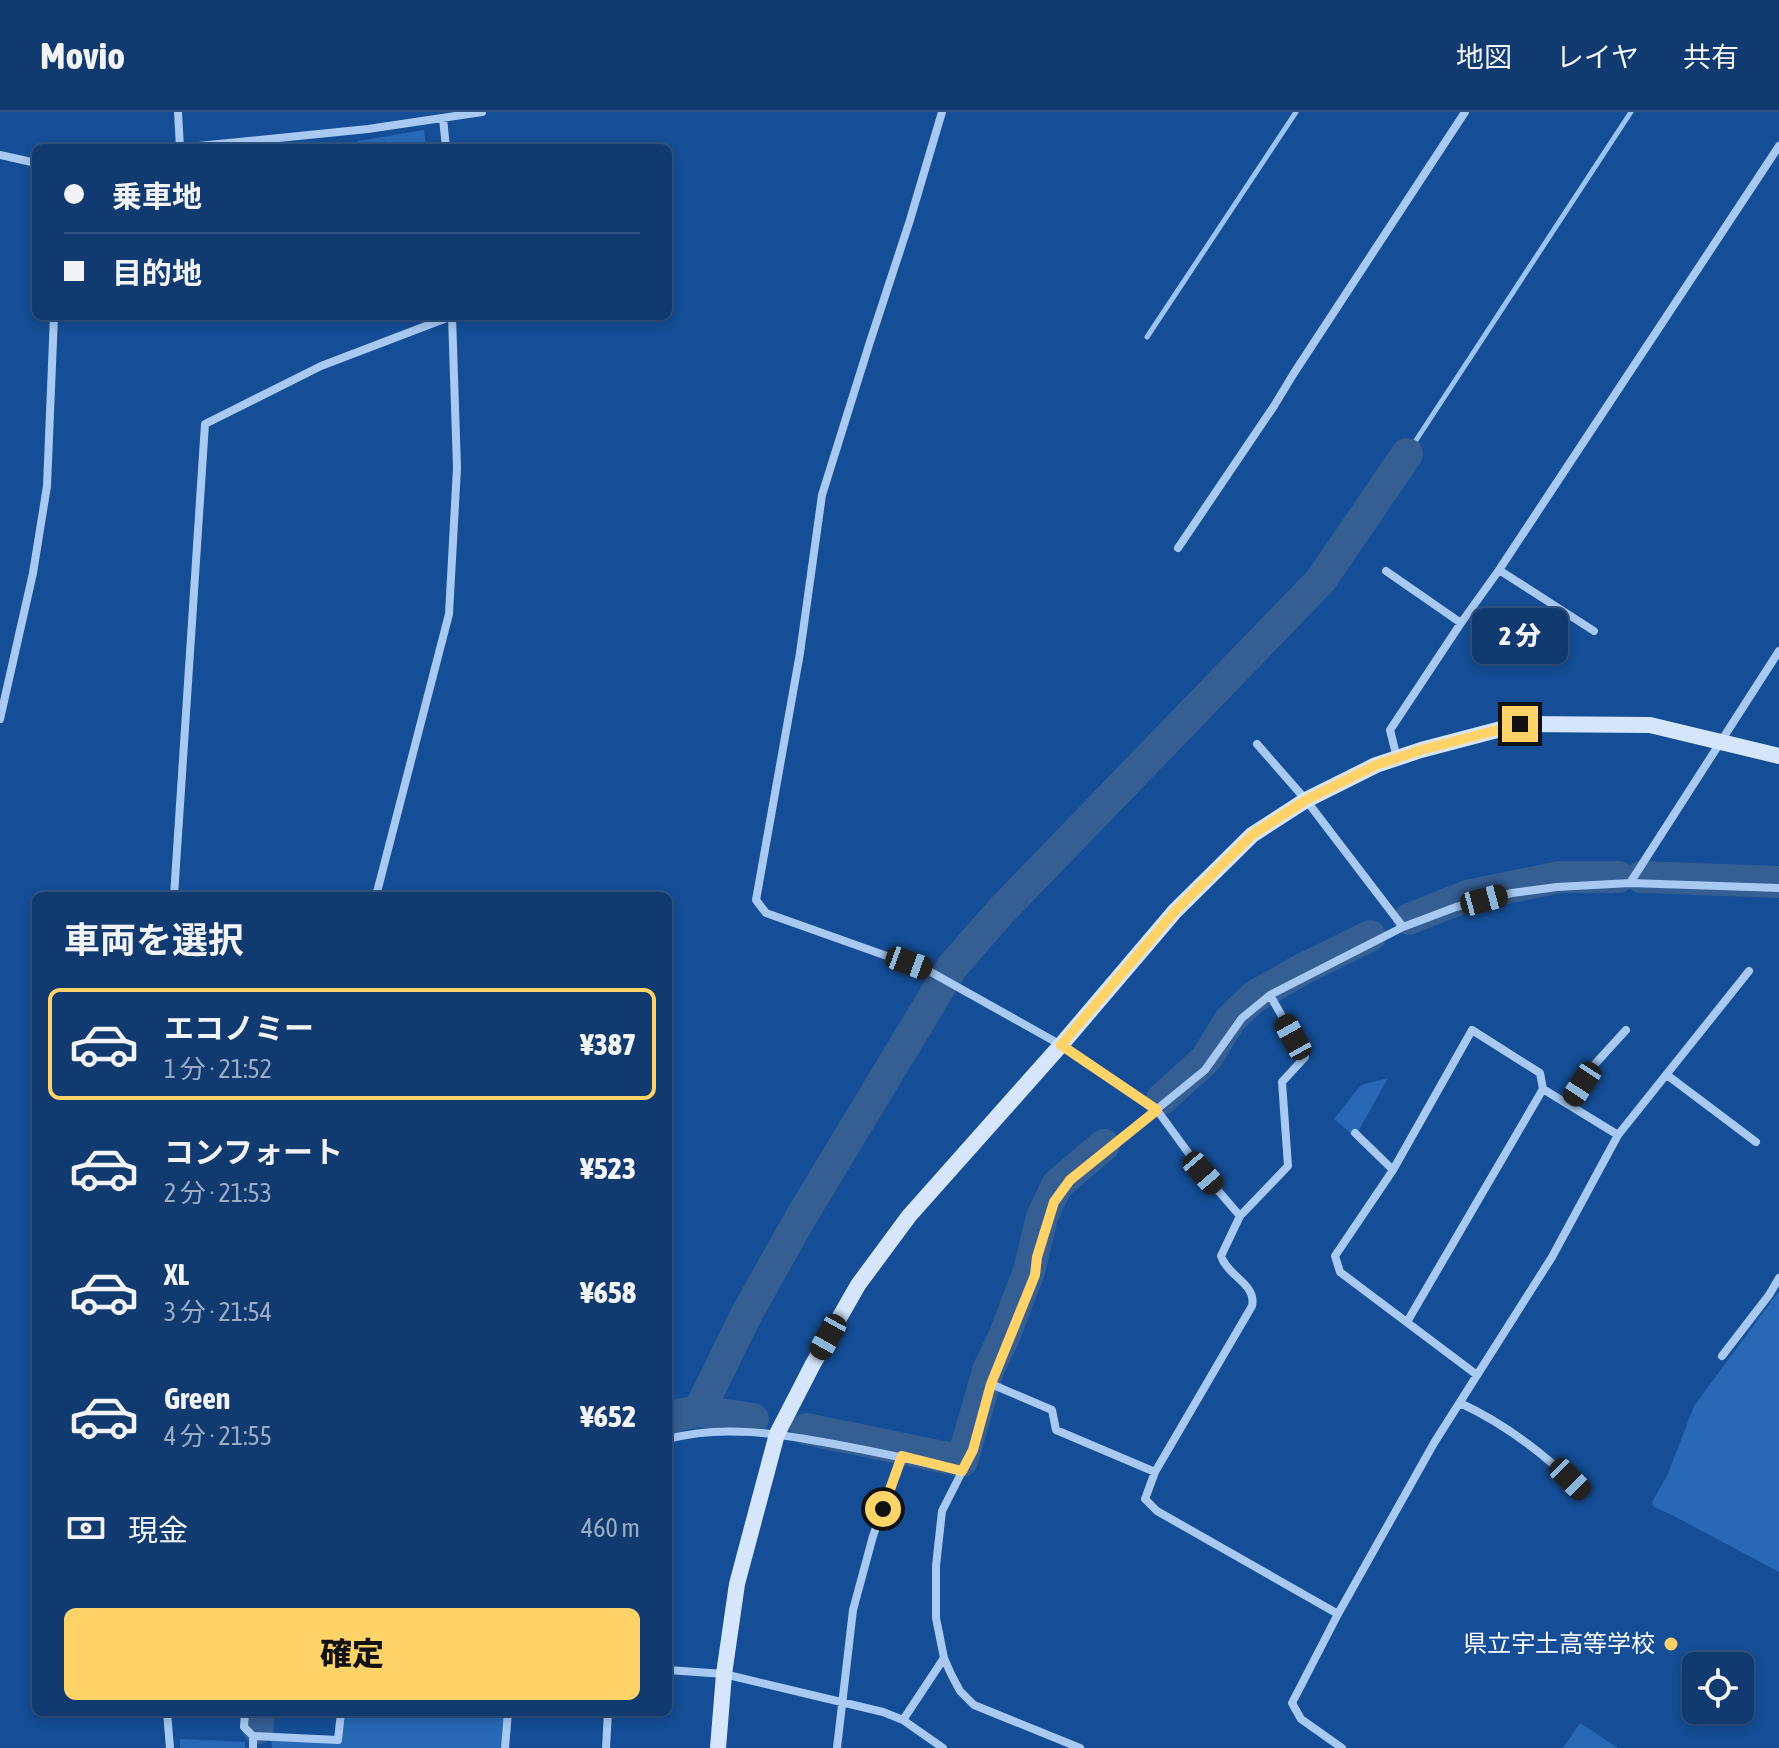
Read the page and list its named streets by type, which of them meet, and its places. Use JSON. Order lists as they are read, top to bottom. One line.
{"places":["県立宇土高等学校"],"page":{"header":"Movio","nav":["地図","レイヤ","共有"],"banner":["乗車地","目的地"],"bubble":"2 分","heading":"車両を選択","list":[{"name":"エコノミー","note":"1 分 · 21:52","value":"¥387"},{"name":"コンフォート","note":"2 分 · 21:53","value":"¥523"},{"name":"XL","note":"3 分 · 21:54","value":"¥658"},{"name":"Green","note":"4 分 · 21:55","value":"¥652"}],"pay":["現金","460 m"],"buttons":"確定"}}
